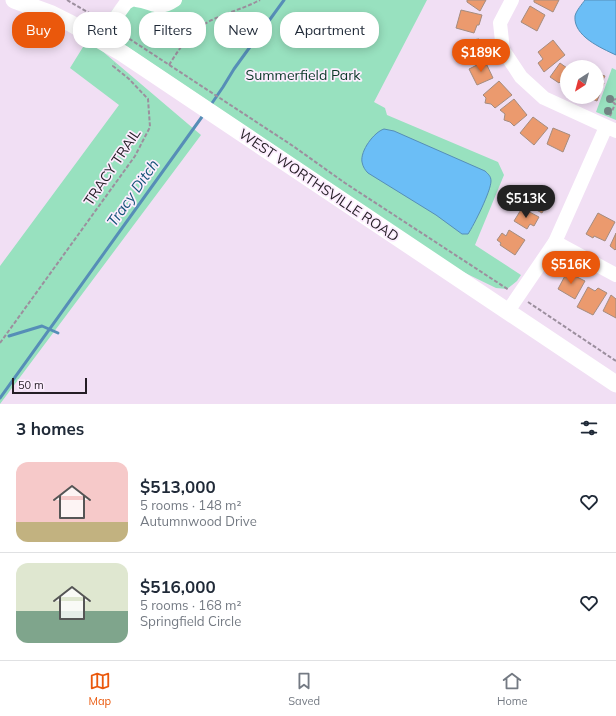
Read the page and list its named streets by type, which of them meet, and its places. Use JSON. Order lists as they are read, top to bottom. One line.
{"streets":{"main road":["WEST WORTHSVILLE ROAD"],"path":["TRACY TRAIL"]},"crossings":[["TRACY TRAIL","WEST WORTHSVILLE ROAD"]],"water":["Tracy Ditch"],"parks":["Summerfield Park"],"scale_bar":"50 m","north":"bottom left","page":{"chip":["Buy","Rent","Filters","New","Apartment"],"price":["$189K","$513K","$516K"],"scale":"50 m","heading":"3 homes","list":[{"name":"$513,000","note":"5 rooms · 148 m² · Autumnwood Drive"},{"name":"$516,000","note":"5 rooms · 168 m² · Springfield Circle"}],"tabs":["Map","Saved","Home"]}}
